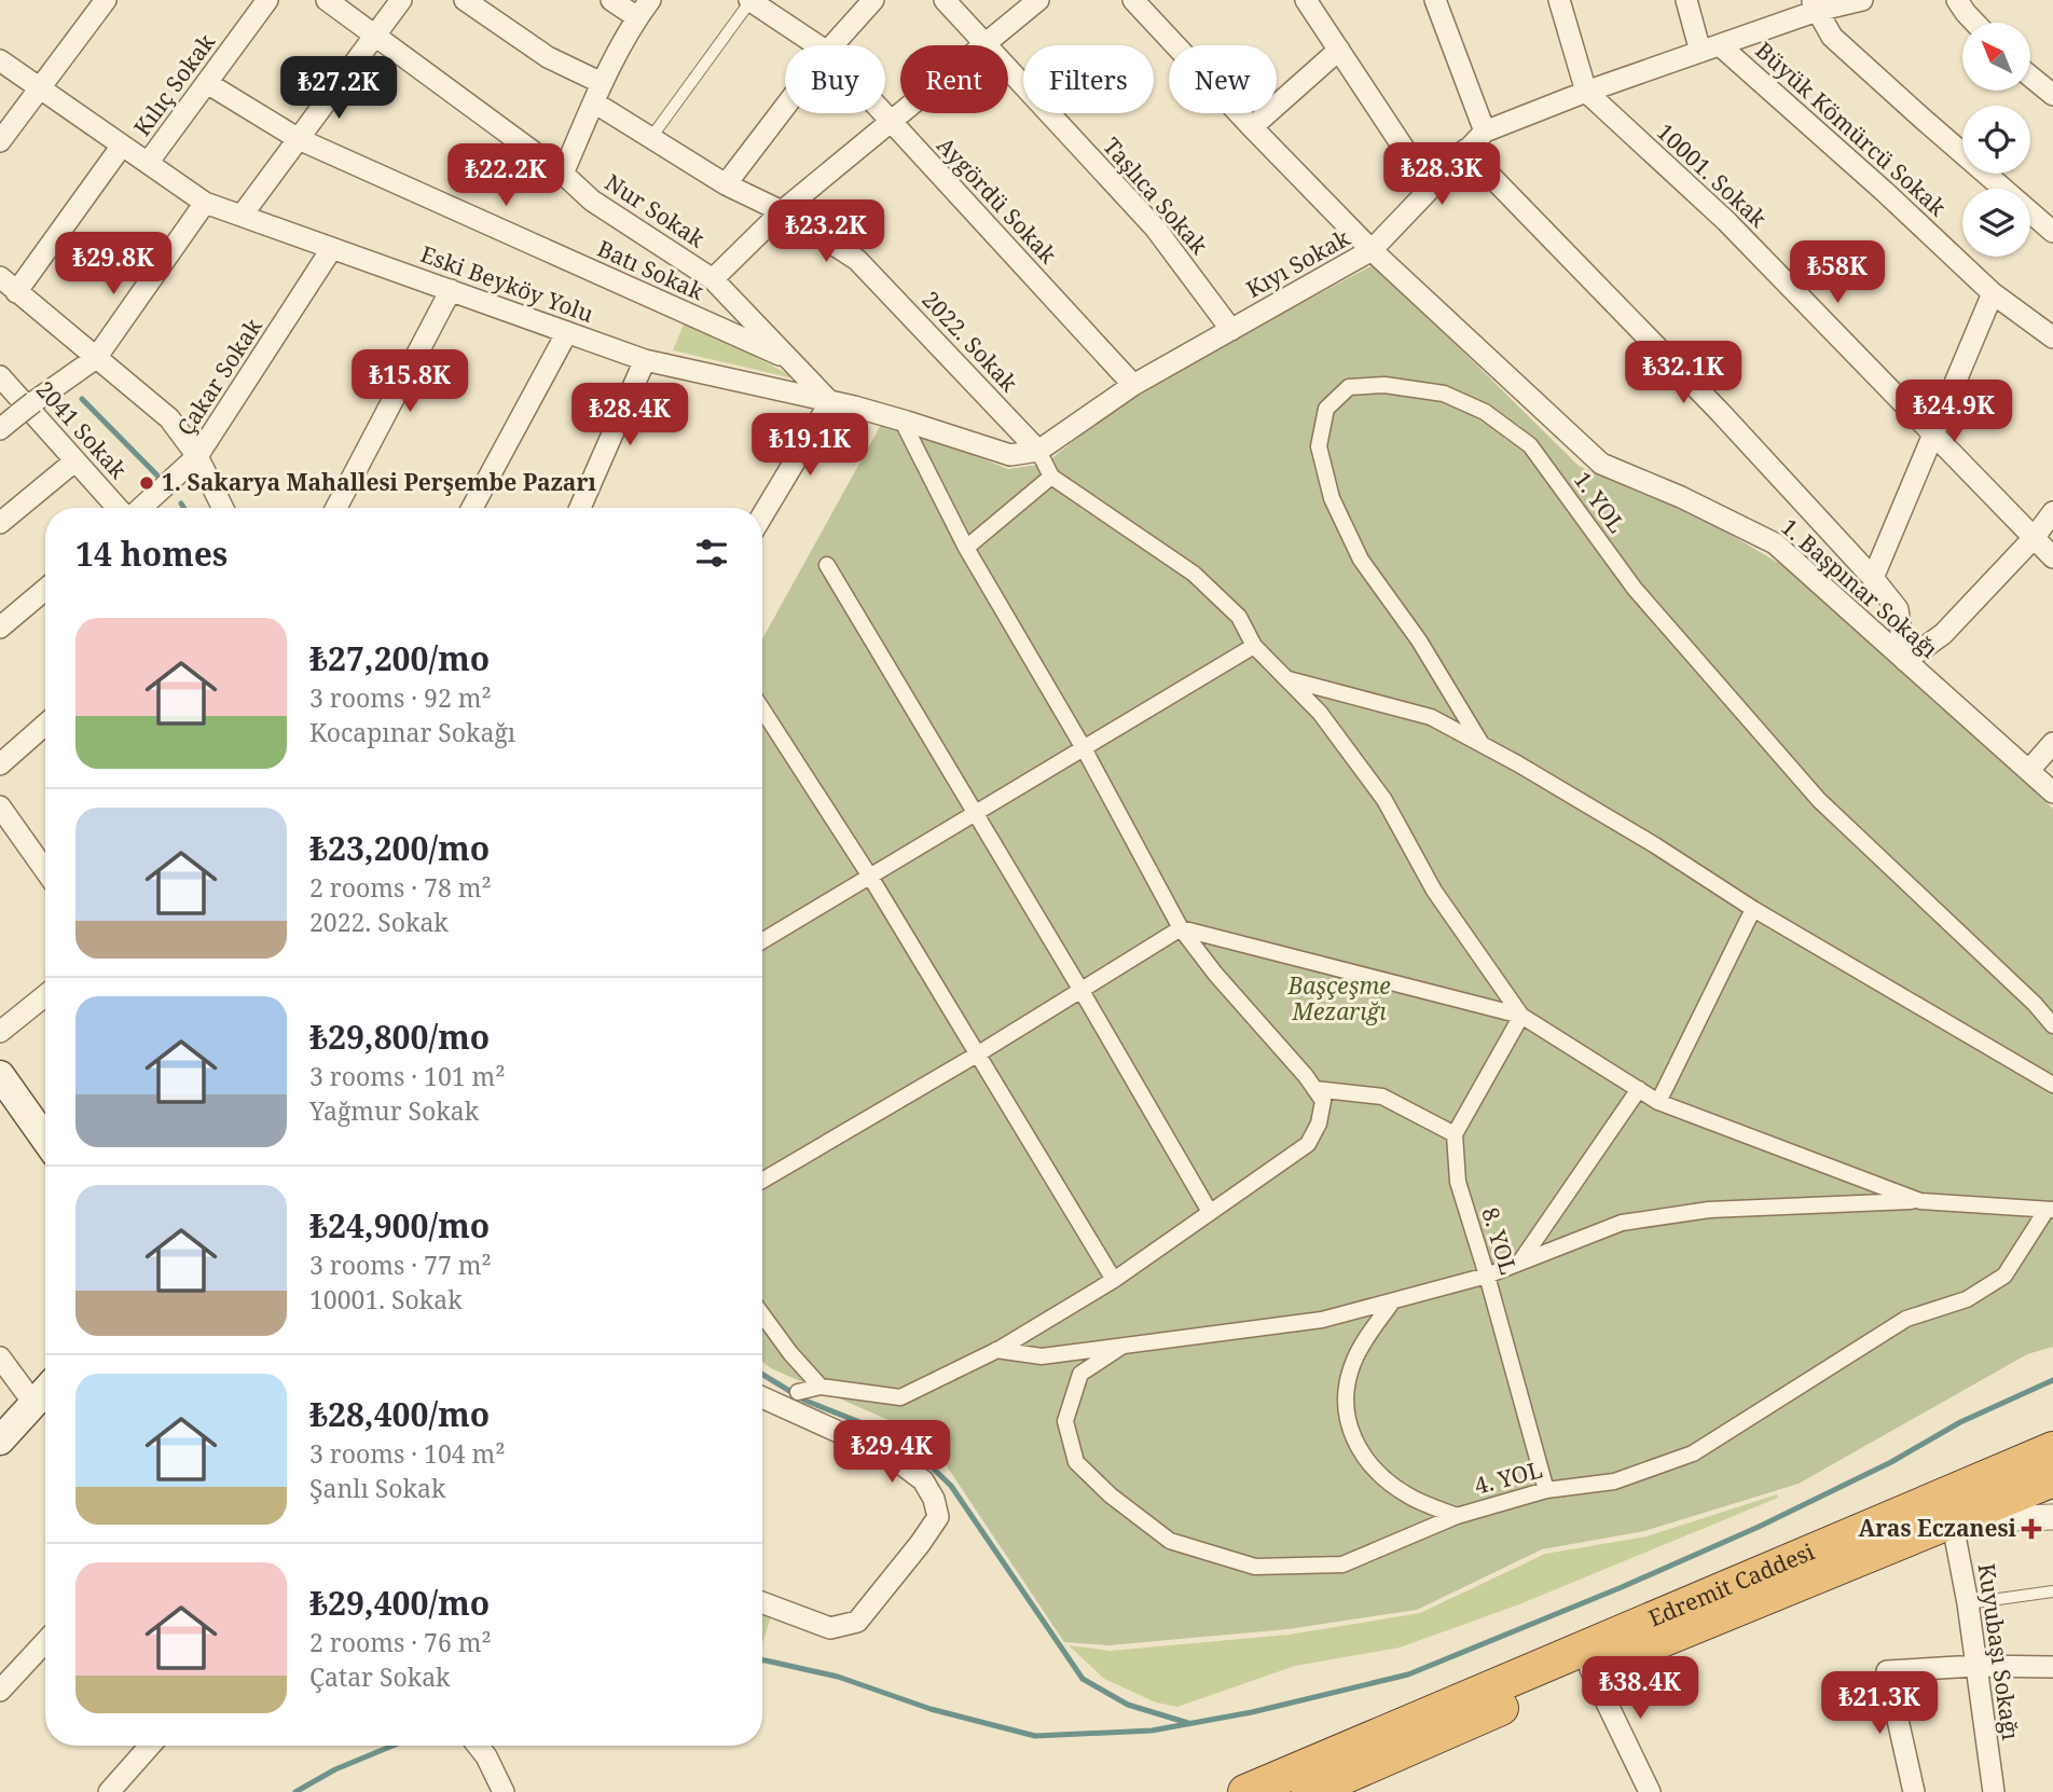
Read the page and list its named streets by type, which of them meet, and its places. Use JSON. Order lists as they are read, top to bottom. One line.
{"streets":{"highway":["Edremit Caddesi"],"street":["Kılıç Sokak","Büyük Kömürcü Sokak","10001. Sokak","Taşlıca Sokak","Aygördü Sokak","Nur Sokak","Kıyı Sokak","Batı Sokak","Eski Beyköy Yolu","2022. Sokak","Çakar Sokak","2041 Sokak","1. YOL","1. Başpınar Sokağı","8. YOL","4. YOL","Kuyubaşı Sokağı"]},"crossings":[["Kılıç Sokak","Batı Sokak"],["Kılıç Sokak","Eski Beyköy Yolu"],["Büyük Kömürcü Sokak","Kıyı Sokak"],["10001. Sokak","Kıyı Sokak"],["Taşlıca Sokak","Kıyı Sokak"],["Aygördü Sokak","Kıyı Sokak"],["Nur Sokak","Batı Sokak"],["Nur Sokak","Eski Beyköy Yolu"],["Kıyı Sokak","Eski Beyköy Yolu"],["Kıyı Sokak","2022. Sokak"],["Kıyı Sokak","1. Başpınar Sokağı"],["Eski Beyköy Yolu","2022. Sokak"],["Eski Beyköy Yolu","Çakar Sokak"],["8. YOL","4. YOL"],["Edremit Caddesi","Kuyubaşı Sokağı"]],"parks":["Başçeşme Mezarığı"],"places":{"other":["1. Sakarya Mahallesi Perşembe Pazarı"],"health":["Aras Eczanesi"]},"north":"top left","page":{"chip":["Buy","Rent","Filters","New"],"price":["₺27.2K","₺28.3K","₺22.2K","₺23.2K","₺29.8K","₺58K","₺32.1K","₺15.8K","₺24.9K","₺28.4K","₺19.1K","₺29.4K","₺38.4K","₺21.3K"],"heading":"14 homes","list":[{"name":"₺27,200/mo","note":"3 rooms · 92 m² · Kocapınar Sokağı"},{"name":"₺23,200/mo","note":"2 rooms · 78 m² · 2022. Sokak"},{"name":"₺29,800/mo","note":"3 rooms · 101 m² · Yağmur Sokak"},{"name":"₺24,900/mo","note":"3 rooms · 77 m² · 10001. Sokak"},{"name":"₺28,400/mo","note":"3 rooms · 104 m² · Şanlı Sokak"},{"name":"₺29,400/mo","note":"2 rooms · 76 m² · Çatar Sokak"}]}}
